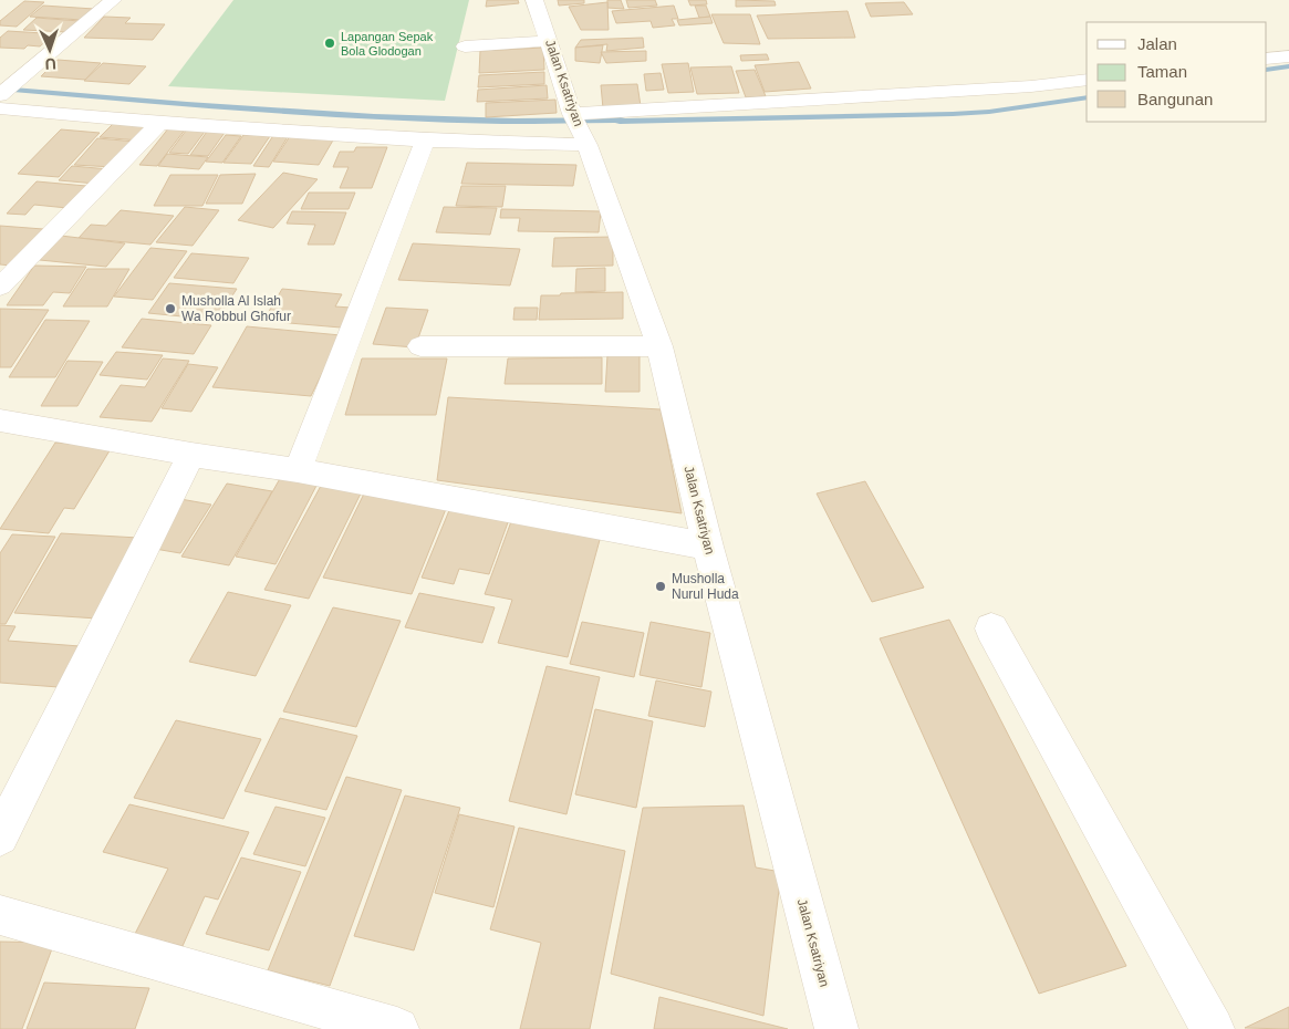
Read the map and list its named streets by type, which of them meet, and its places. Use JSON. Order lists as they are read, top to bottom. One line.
{"streets":{"street":["Jalan Ksatriyan"]},"places":["Lapangan Sepak Bola Glodogan","Musholla Al Islah Wa Robbul Ghofur","Musholla Nurul Huda"],"legend":["Jalan","Taman","Bangunan"],"north":"bottom"}
